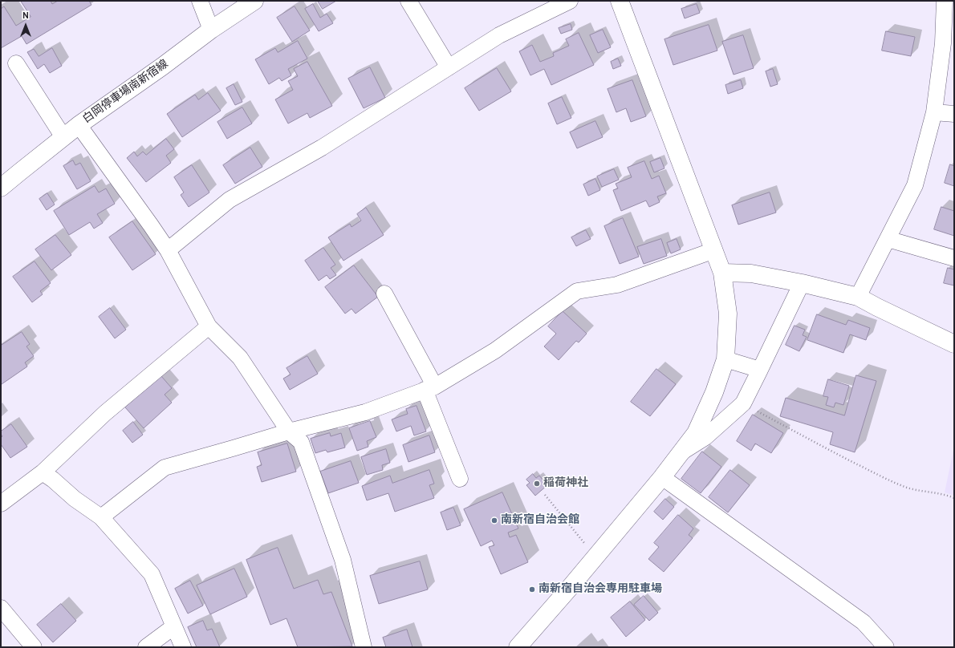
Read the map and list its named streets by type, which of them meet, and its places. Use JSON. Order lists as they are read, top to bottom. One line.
{"streets":{"street":["白岡停車場南新宿線"]},"places":["稲荷神社","南新宿自治会館","南新宿自治会専用駐車場"],"north":"top"}
